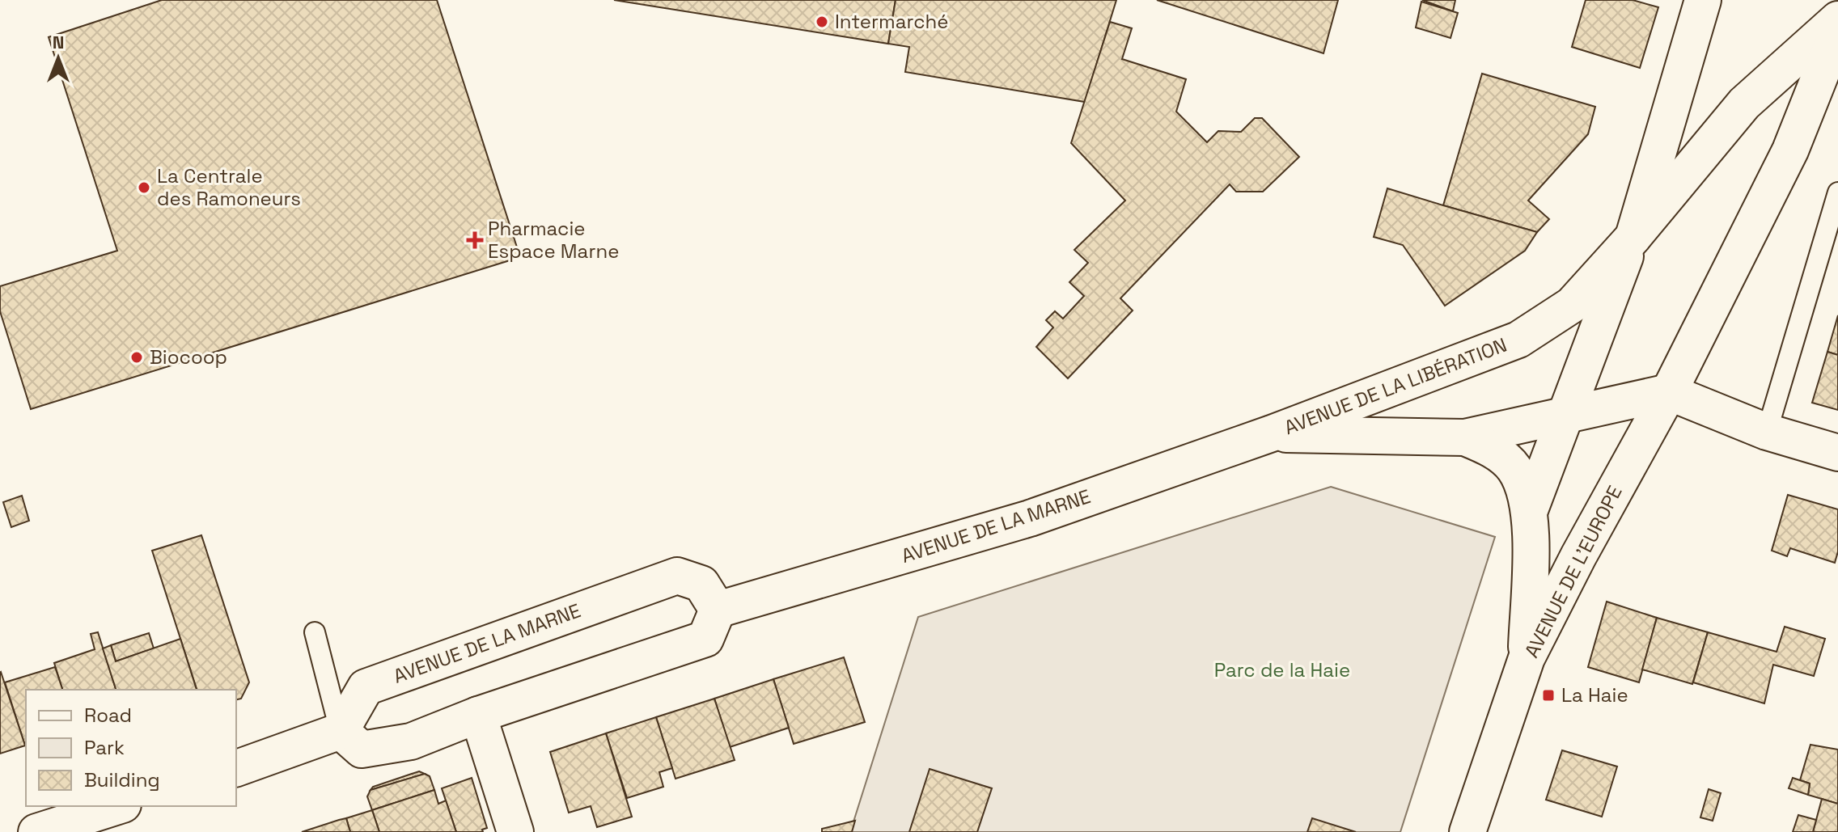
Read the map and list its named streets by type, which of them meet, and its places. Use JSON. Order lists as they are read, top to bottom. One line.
{"streets":{"main road":["AVENUE DE LA LIBÉRATION","AVENUE DE LA MARNE","AVENUE DE L’EUROPE"]},"crossings":[["AVENUE DE LA LIBÉRATION","AVENUE DE LA MARNE"],["AVENUE DE LA LIBÉRATION","AVENUE DE L’EUROPE"]],"parks":["Parc de la Haie"],"places":{"other":["Intermarché","La Centrale des Ramoneurs","Biocoop"],"health":["Pharmacie Espace Marne"],"transit":["La Haie"]},"legend":["Road","Park","Building"],"north":"top"}
